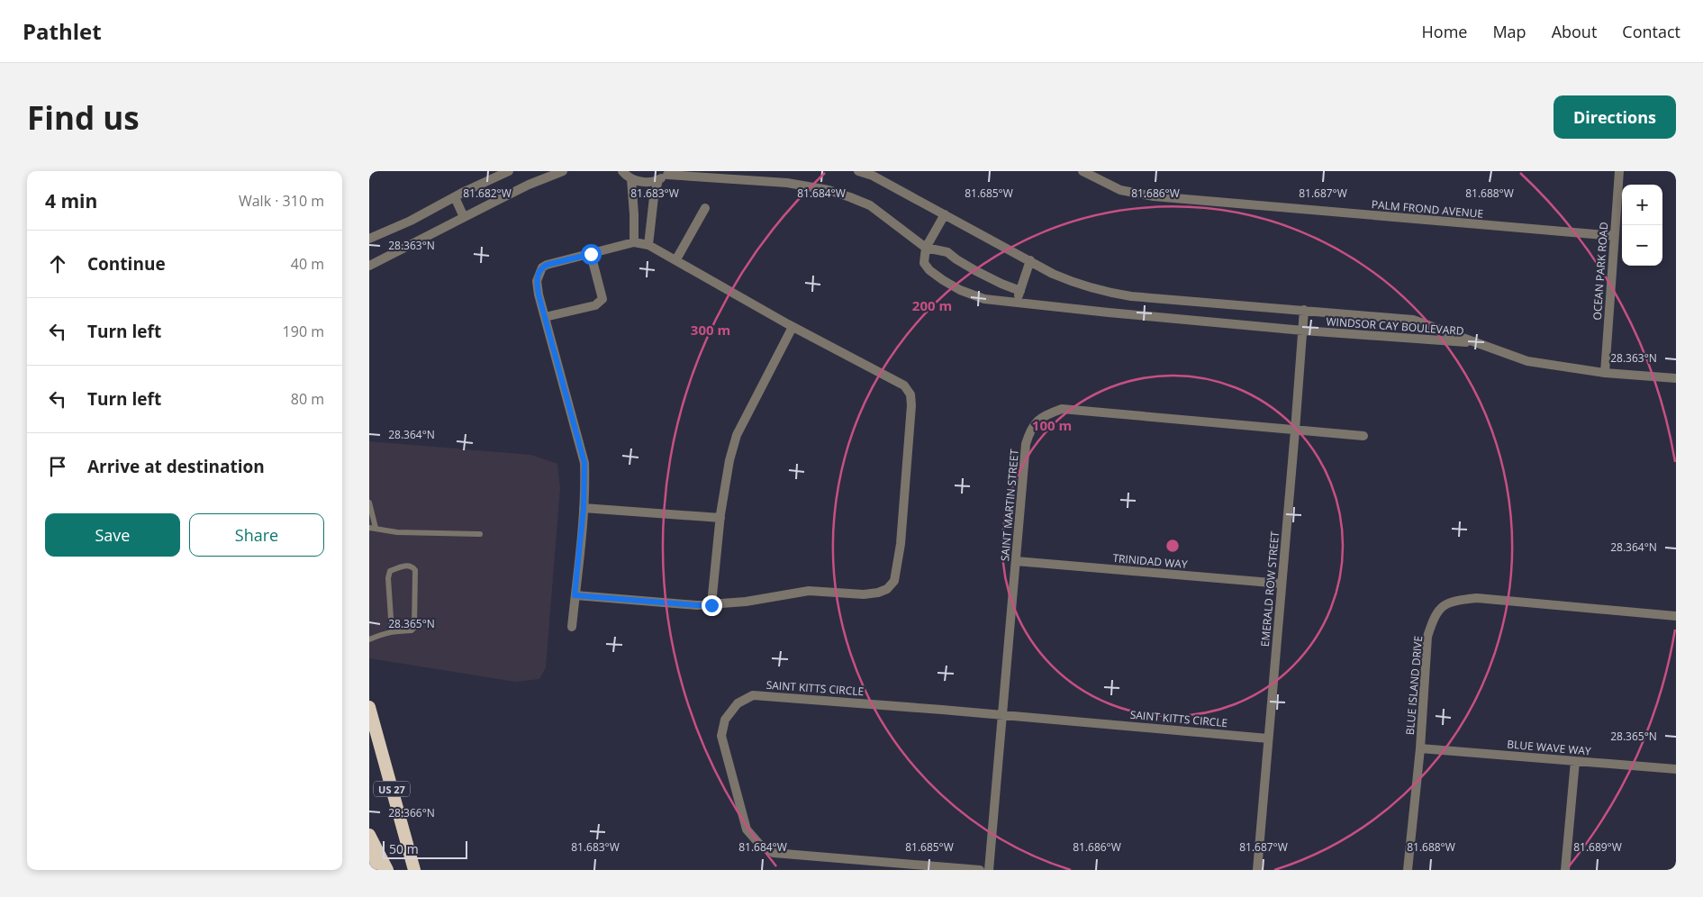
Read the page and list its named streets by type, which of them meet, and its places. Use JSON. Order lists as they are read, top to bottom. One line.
{"streets":{"highway":["US 27"],"street":["PALM FROND AVENUE","OCEAN PARK ROAD","WINDSOR CAY BOULEVARD","SAINT MARTIN STREET","TRINIDAD WAY","EMERALD ROW STREET","BLUE ISLAND DRIVE","SAINT KITTS CIRCLE","BLUE WAVE WAY"]},"crossings":[["PALM FROND AVENUE","OCEAN PARK ROAD"],["OCEAN PARK ROAD","WINDSOR CAY BOULEVARD"],["WINDSOR CAY BOULEVARD","EMERALD ROW STREET"],["SAINT MARTIN STREET","TRINIDAD WAY"],["SAINT MARTIN STREET","EMERALD ROW STREET"],["SAINT MARTIN STREET","SAINT KITTS CIRCLE"],["TRINIDAD WAY","EMERALD ROW STREET"],["EMERALD ROW STREET","SAINT KITTS CIRCLE"],["BLUE ISLAND DRIVE","BLUE WAVE WAY"]],"scale_bar":"50 m","page":{"header":"Pathlet","nav":["Home","Map","About","Contact"],"buttons":["Directions",["Save","Share"]],"title":"Find us","heading":["4 min","Walk · 310 m"],"map_buttons":["+","−"],"list":[["Continue","40 m"],["Turn left","190 m"],["Turn left","80 m"],"Arrive at destination"],"scale":"50 m"},"coordinates":["81.682°W","81.683°W","81.684°W","81.685°W","81.686°W","81.687°W","81.688°W","28.363°N","28.364°N","28.365°N","28.366°N","81.689°W"],"rings":["200 m","300 m","100 m"]}
